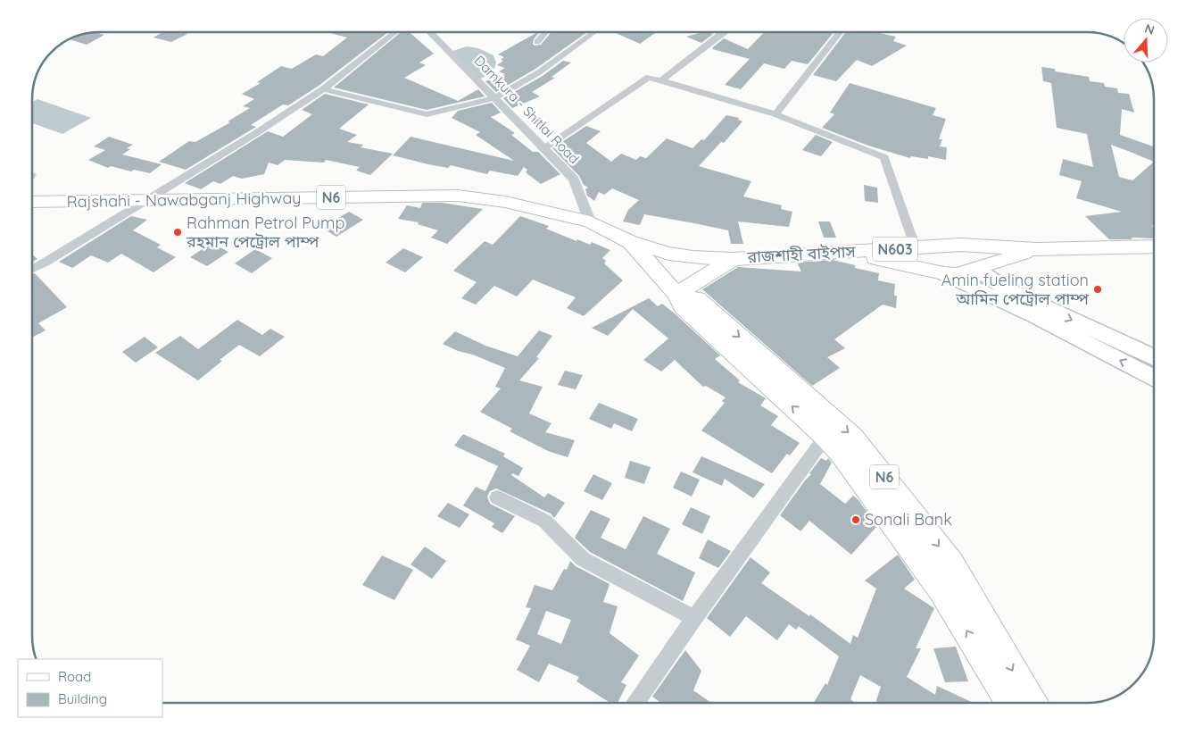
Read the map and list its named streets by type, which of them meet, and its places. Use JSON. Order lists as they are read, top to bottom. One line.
{"streets":{"highway":["N6","Rajshahi - Nawabganj Highway","N603","রাজশাহী বাইপাস"],"street":["Damkura - Shitlai Road"]},"crossings":[["Damkura - Shitlai Road","Rajshahi - Nawabganj Highway"],["N6","Rajshahi - Nawabganj Highway"],["N6","রাজশাহী বাইপাস"],["Rajshahi - Nawabganj Highway","রাজশাহী বাইপাস"],["N603","রাজশাহী বাইপাস"]],"places":["Rahman Petrol Pump রহমান পেট্রোল পাম্প","Amin fueling station আমিন পেট্রোল পাম্প","Sonali Bank"],"legend":["Road","Building"],"north":"top"}
